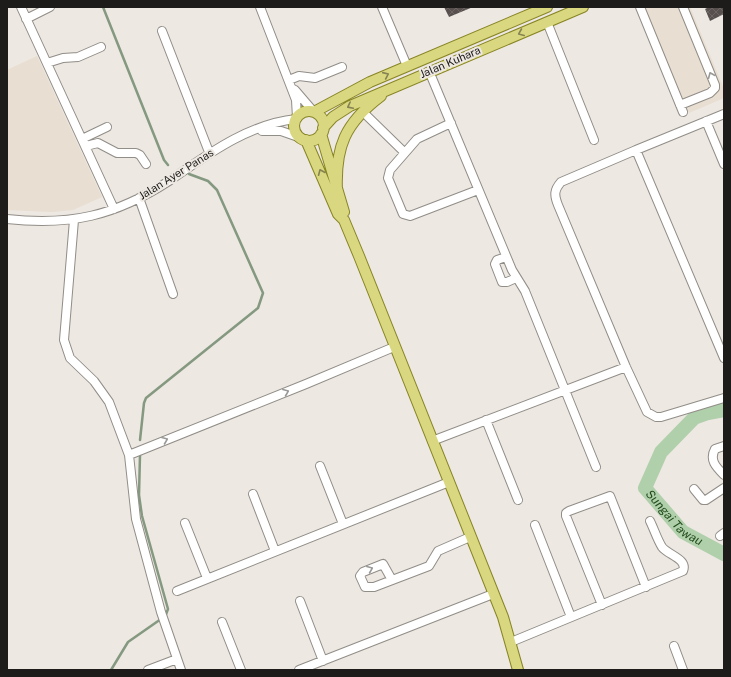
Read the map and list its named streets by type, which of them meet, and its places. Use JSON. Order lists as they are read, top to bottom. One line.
{"streets":{"main road":["Jalan Kuhara"],"street":["Jalan Ayer Panas"]},"crossings":[["Jalan Kuhara","Jalan Ayer Panas"]],"water":["Sungai Tawau"]}
